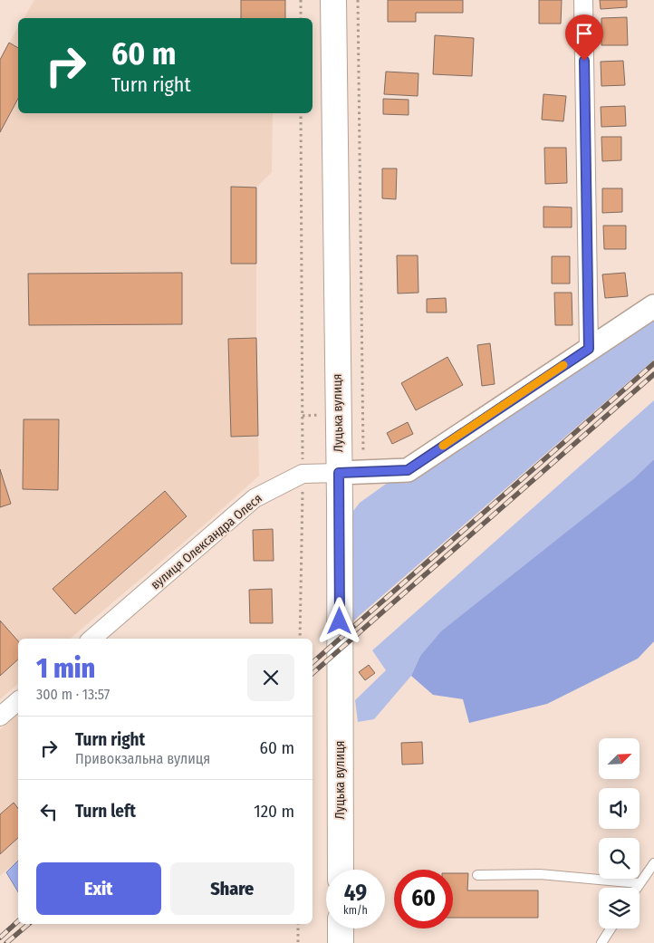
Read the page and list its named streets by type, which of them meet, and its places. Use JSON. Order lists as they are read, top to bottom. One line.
{"streets":{"main road":["Луцька вулиця"],"street":["вулиця Олександра Олеся"]},"crossings":[["Луцька вулиця","вулиця Олександра Олеся"]],"north":"top right","page":{"turn":["60 m","Turn right"],"heading":["1 min","300 m · 13:57"],"list":[{"name":"Turn right","note":"Привокзальна вулиця","value":"60 m"},{"name":"Turn left","value":"120 m"}],"buttons":["Exit","Share"],"speed":"49 km/h","limit":"60"}}
